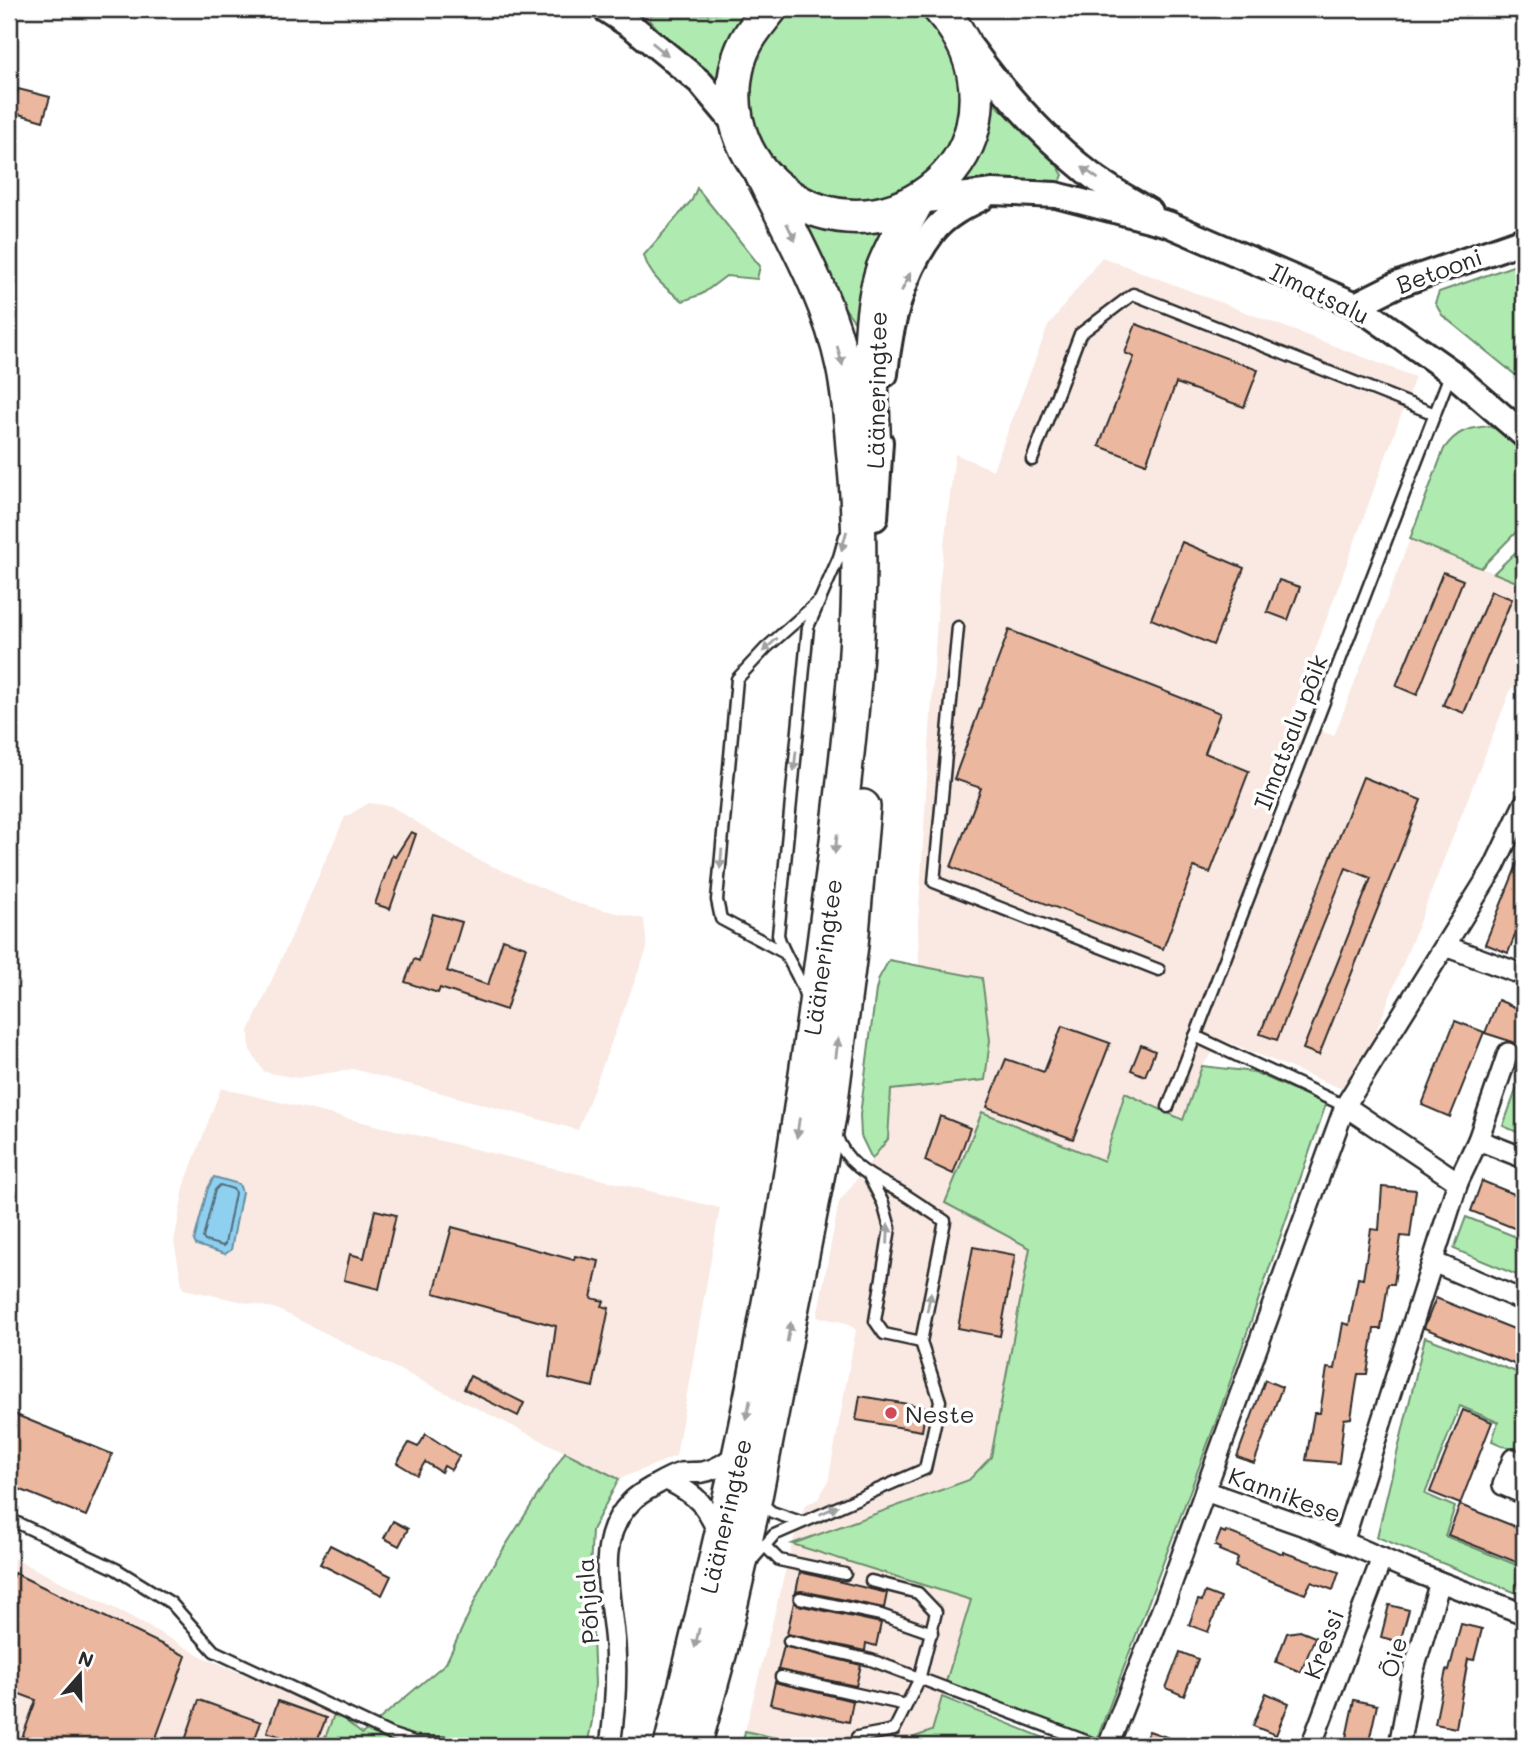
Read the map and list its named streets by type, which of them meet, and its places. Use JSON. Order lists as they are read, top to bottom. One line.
{"streets":{"highway":["Lääneringtee"],"street":["Betooni","Ilmatsalu","Kannikese","Põhjala","Kressi","Õie"],"lane":["Ilmatsalu põik"]},"crossings":[["Betooni","Ilmatsalu"],["Ilmatsalu","Lääneringtee"],["Ilmatsalu","Ilmatsalu põik"],["Lääneringtee","Põhjala"],["Kannikese","Kressi"],["Kannikese","Õie"]],"places":["Neste"],"north":"top"}
